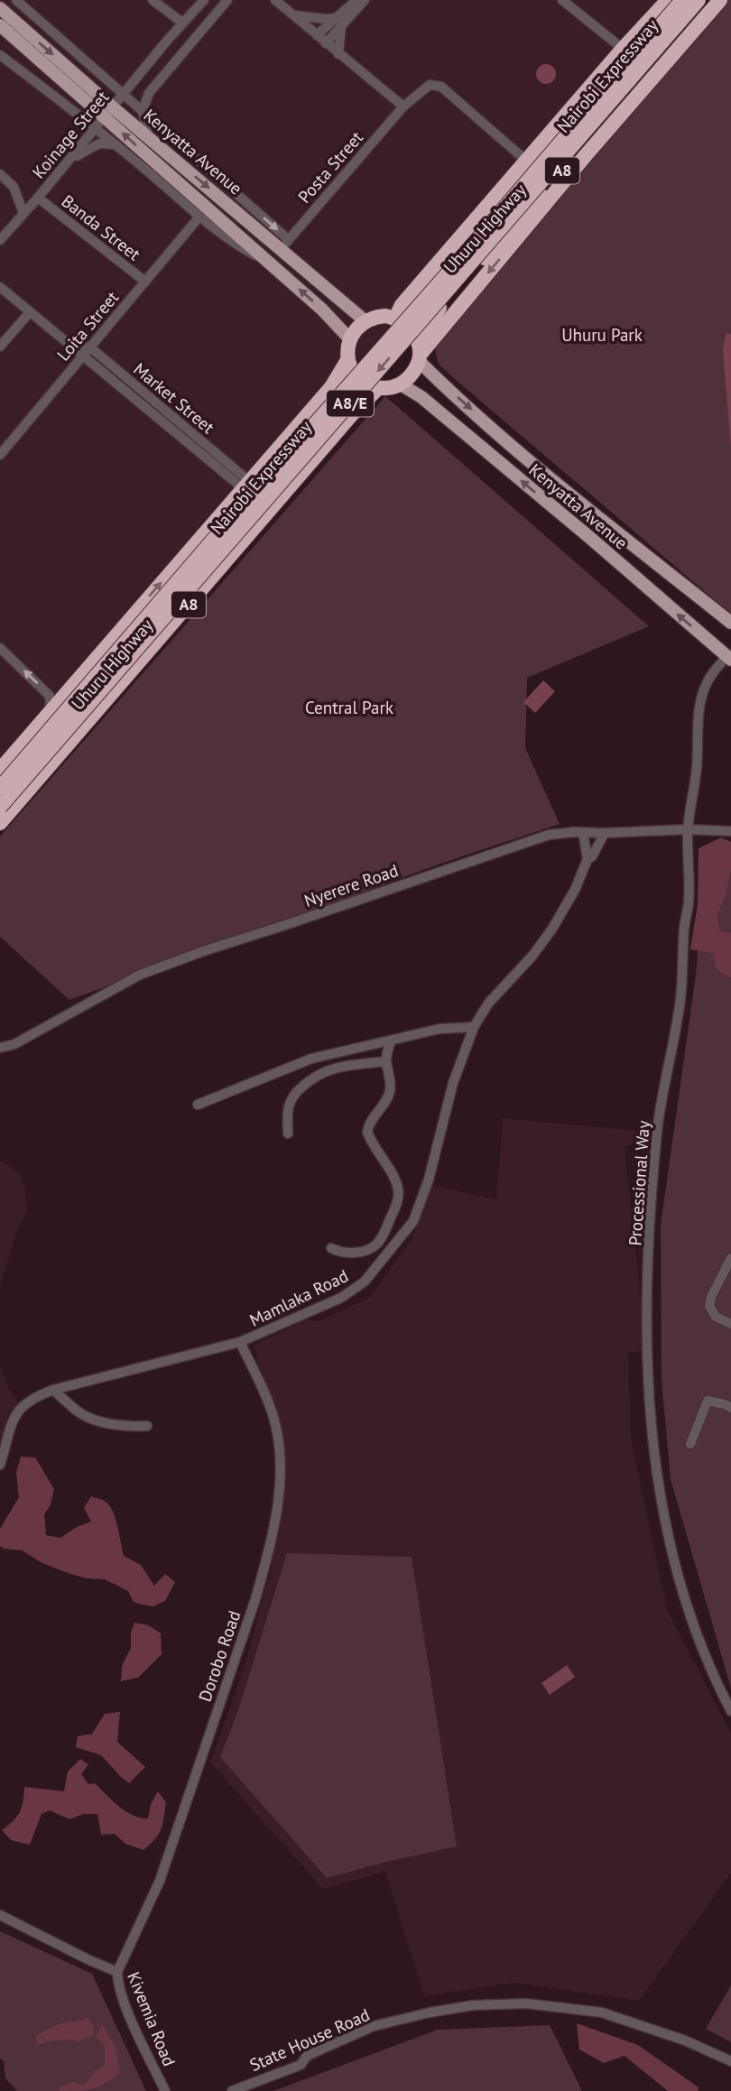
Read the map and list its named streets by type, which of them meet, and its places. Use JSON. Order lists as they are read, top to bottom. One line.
{"streets":{"highway":["Nairobi Expressway","A8","Uhuru Highway","A8/E"],"main road":["Kenyatta Avenue"],"street":["Koinage Street","Posta Street","Banda Street","Loita Street","Market Street","Nyerere Road","Processional Way","Mamlaka Road","Dorobo Road","Kivemia Road","State House Road"]},"crossings":[["Koinage Street","Kenyatta Avenue"],["Koinage Street","Banda Street"],["Kenyatta Avenue","Posta Street"],["Kenyatta Avenue","A8"],["Kenyatta Avenue","Uhuru Highway"],["Kenyatta Avenue","Loita Street"],["Kenyatta Avenue","Processional Way"],["Posta Street","Uhuru Highway"],["A8","Uhuru Highway"],["Banda Street","Loita Street"],["Uhuru Highway","Market Street"],["Loita Street","Market Street"],["Nyerere Road","Processional Way"],["Nyerere Road","Mamlaka Road"],["Mamlaka Road","Dorobo Road"],["Dorobo Road","Kivemia Road"]],"parks":["Uhuru Park","Central Park"]}
